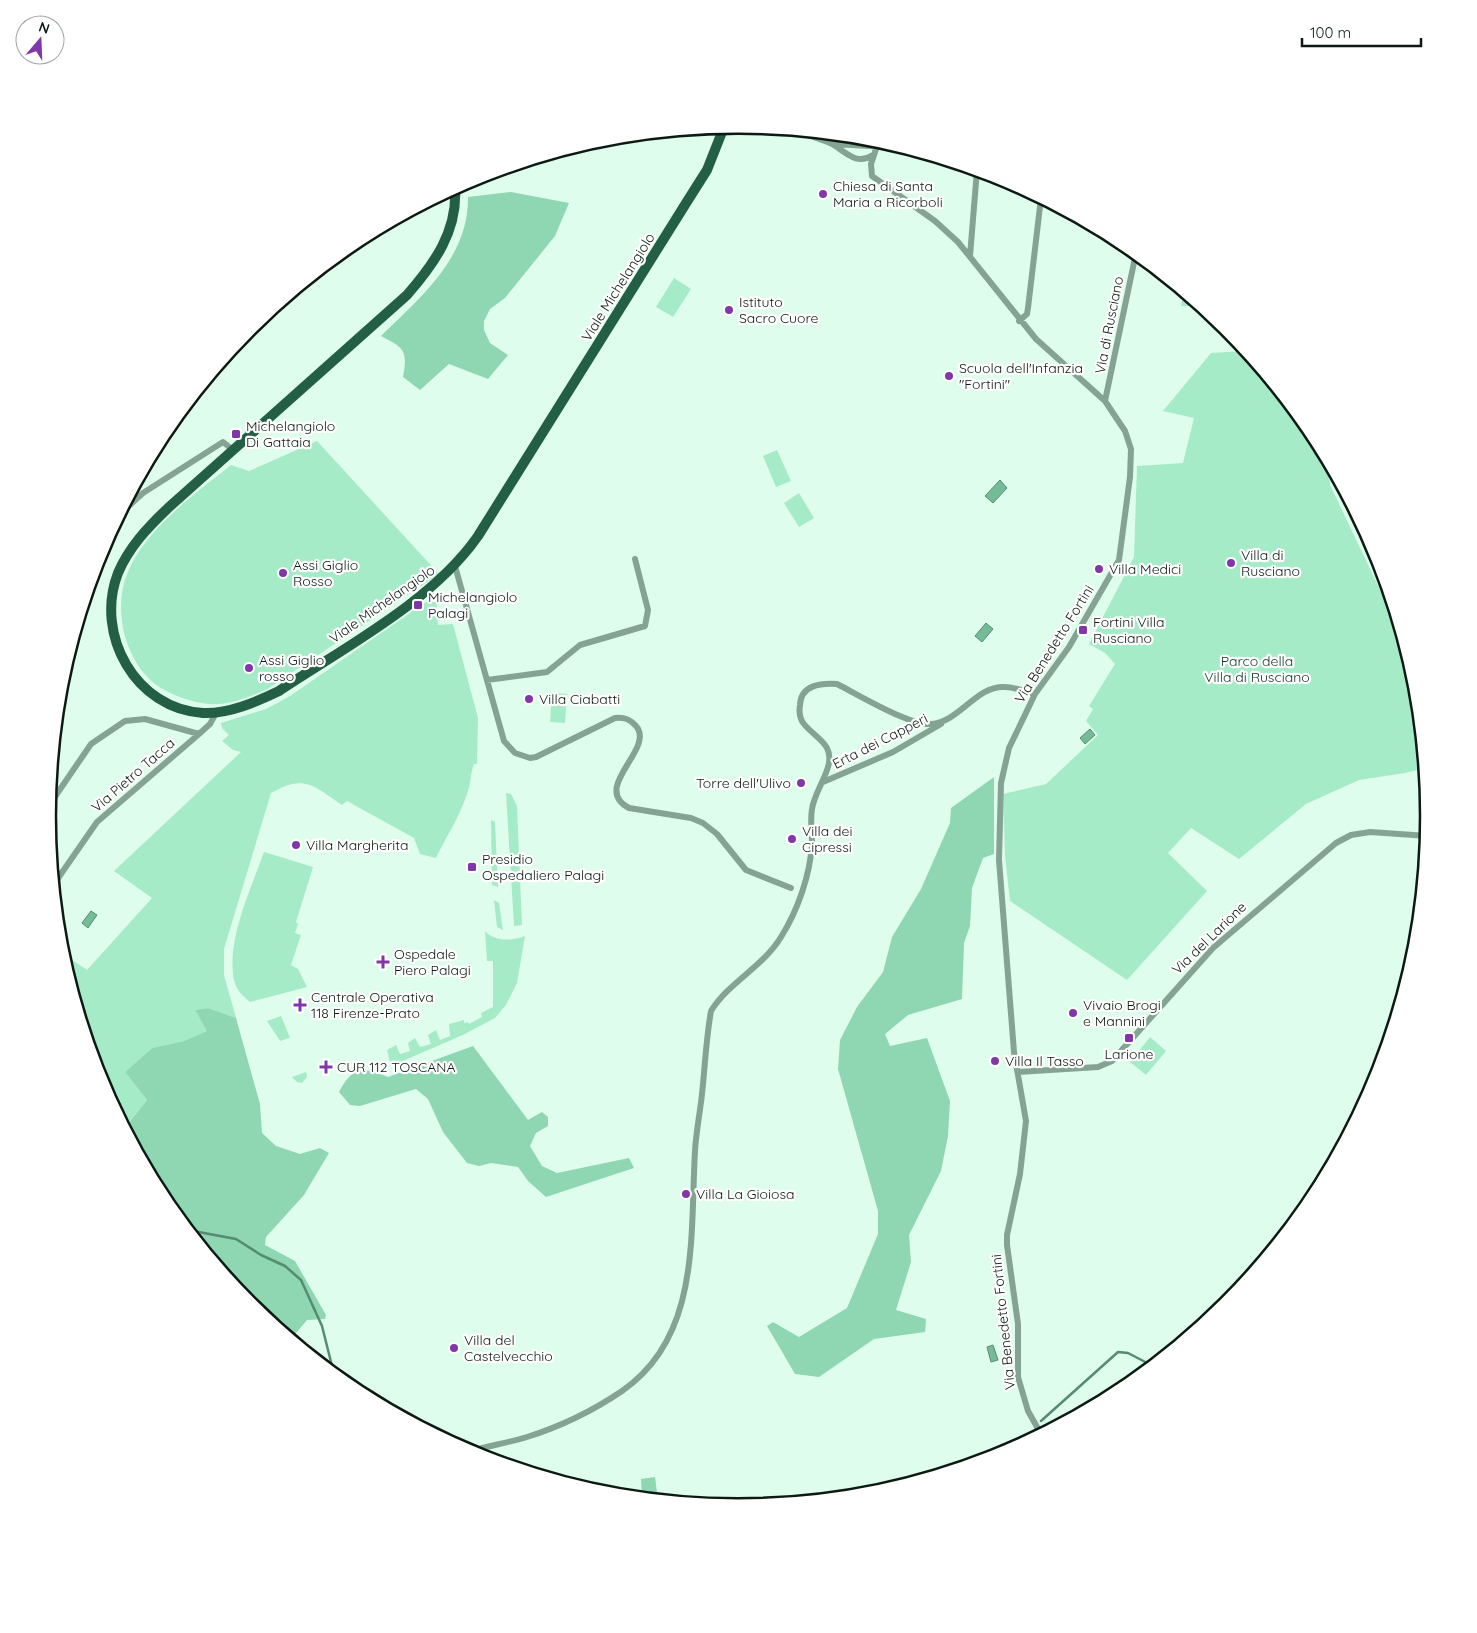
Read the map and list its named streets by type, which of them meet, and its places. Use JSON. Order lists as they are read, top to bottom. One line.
{"streets":{"main road":["Viale Michelangiolo"],"street":["Via di Rusciano","Via Benedetto Fortini","Erta dei Capperi","Via Pietro Tacca","Via del Larione"]},"crossings":[["Viale Michelangiolo","Via Pietro Tacca"],["Via di Rusciano","Via Benedetto Fortini"],["Via Benedetto Fortini","Erta dei Capperi"],["Via Benedetto Fortini","Via del Larione"]],"parks":["Parco della Villa di Rusciano"],"places":{"other":["Chiesa di Santa Maria a Ricorboli","Istituto Sacro Cuore","Scuola dell'Infanzia \"Fortini\"","Villa di Rusciano","Villa Medici","Assi Giglio Rosso","Assi Giglio rosso","Villa Ciabatti","Torre dell'Ulivo","Villa dei Cipressi","Villa Margherita","Vivaio Brogi e Mannini","Villa Il Tasso","Villa La Gioiosa","Villa del Castelvecchio"],"transit":["Michelangiolo Di Gattaia","Michelangiolo Palagi","Fortini Villa Rusciano","Presidio Ospedaliero Palagi","Larione"],"health":["Ospedale Piero Palagi","Centrale Operativa 118 Firenze-Prato","CUR 112 TOSCANA"]},"scale_bar":"100 m","north":"top"}
